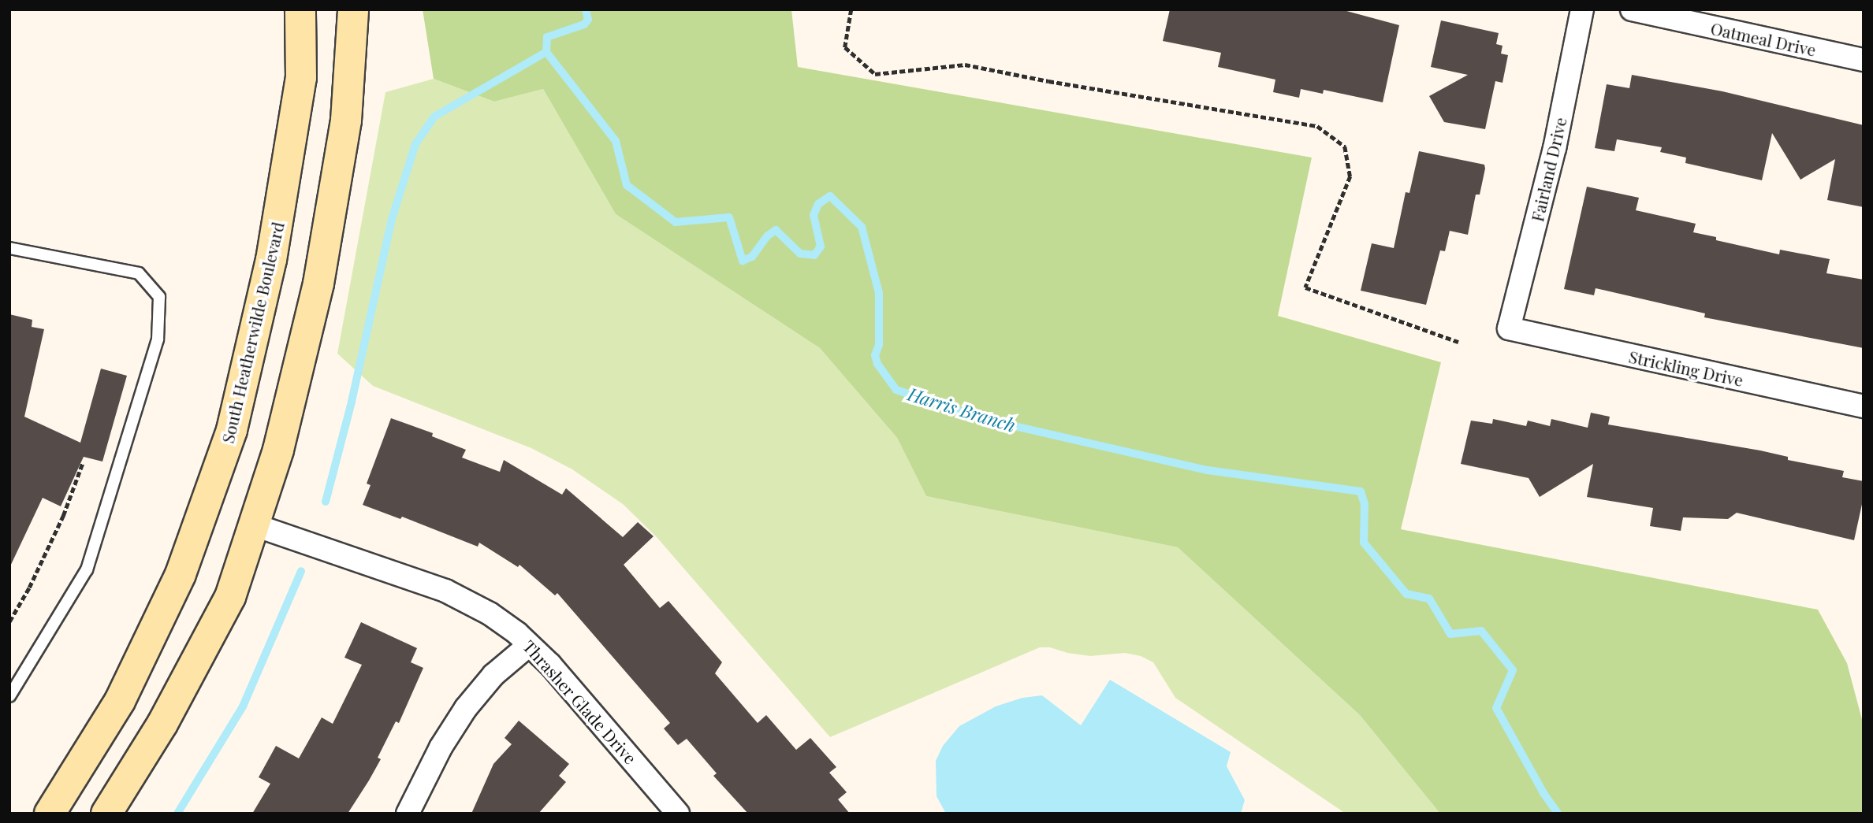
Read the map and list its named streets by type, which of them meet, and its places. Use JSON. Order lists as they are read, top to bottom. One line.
{"streets":{"main road":["South Heatherwilde Boulevard"],"street":["Oatmeal Drive","Fairland Drive","Strickling Drive","Thrasher Glade Drive"]},"crossings":[["Fairland Drive","Strickling Drive"]],"water":["Harris Branch"]}
